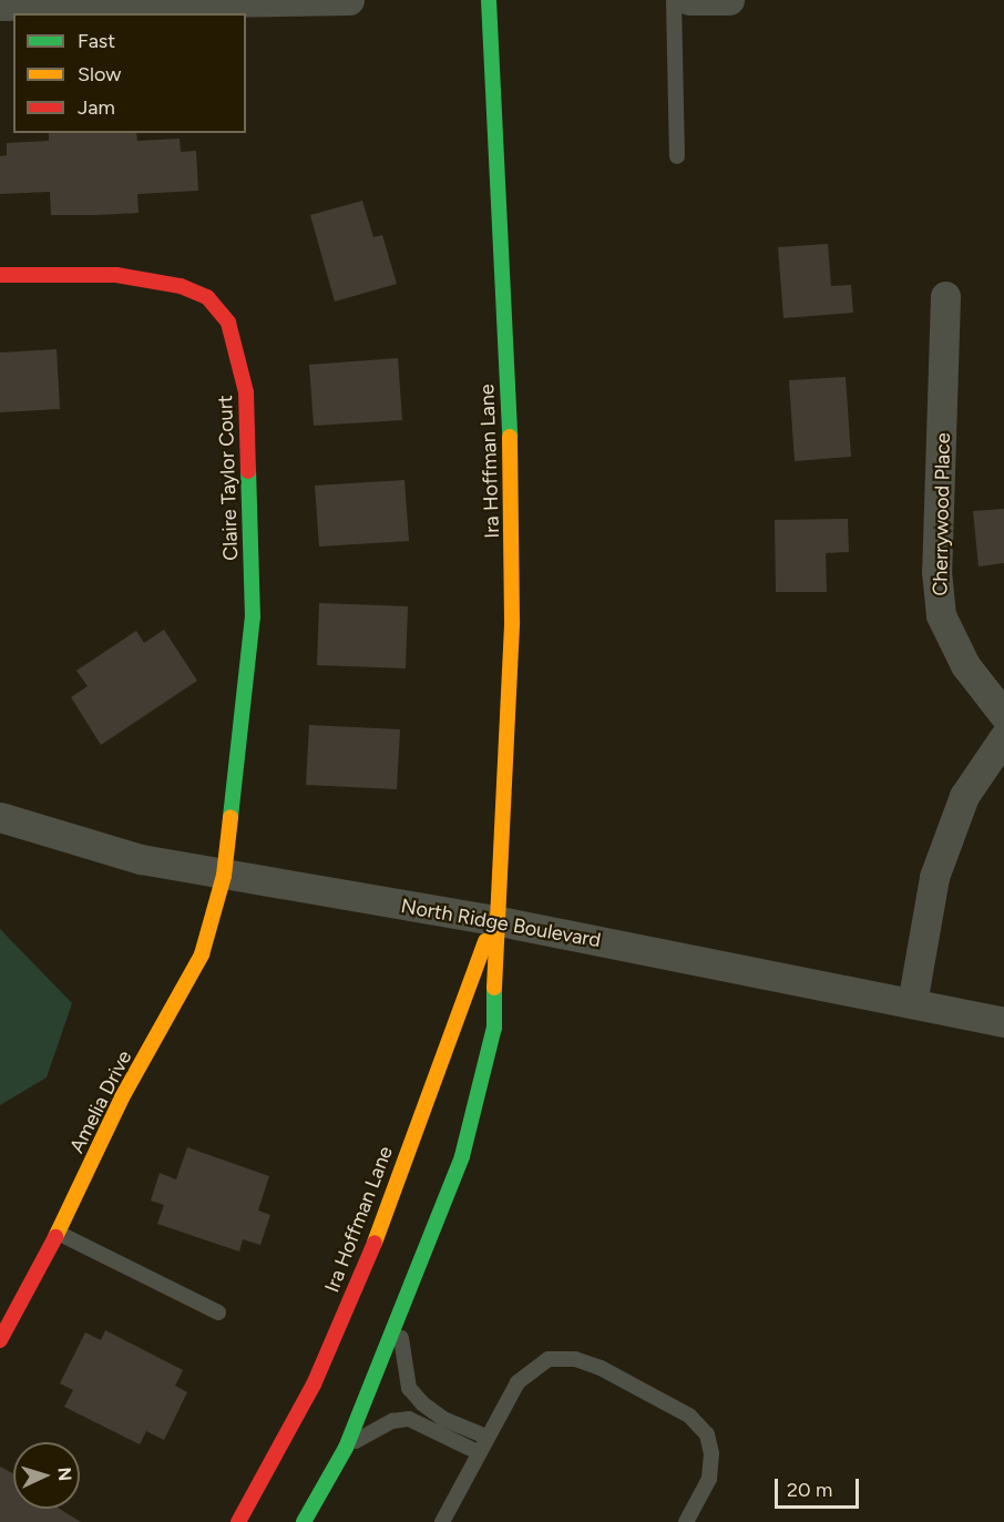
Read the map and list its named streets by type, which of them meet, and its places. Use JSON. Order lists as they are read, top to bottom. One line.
{"streets":{"main road":["Ira Hoffman Lane","Claire Taylor Court","Amelia Drive"],"street":["Cherrywood Place","North Ridge Boulevard"]},"crossings":[["Ira Hoffman Lane","North Ridge Boulevard"],["Claire Taylor Court","North Ridge Boulevard"],["Claire Taylor Court","Amelia Drive"],["North Ridge Boulevard","Amelia Drive"]],"legend":["Fast","Slow","Jam"],"scale_bar":"20 m","north":"right"}
